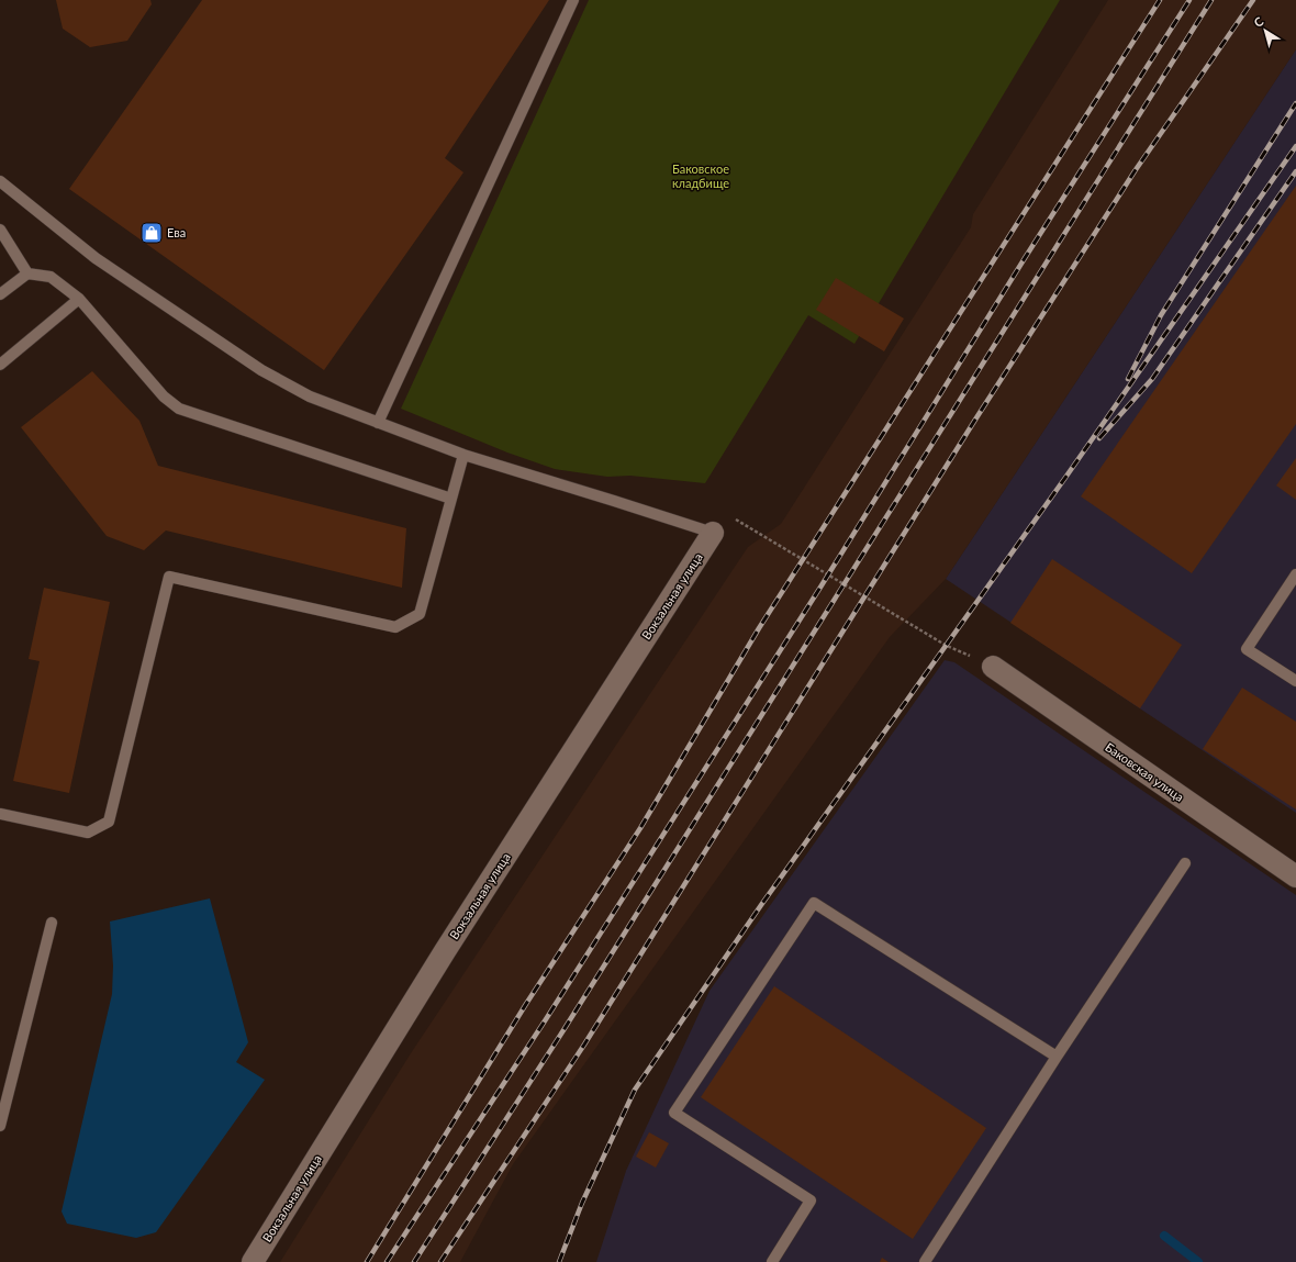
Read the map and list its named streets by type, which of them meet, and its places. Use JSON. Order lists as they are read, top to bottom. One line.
{"streets":{"street":["Вокзальная улица","Баковская улица"]},"parks":["Баковское кладбище"],"places":{"shop":["Ева"]},"north":"top left"}
